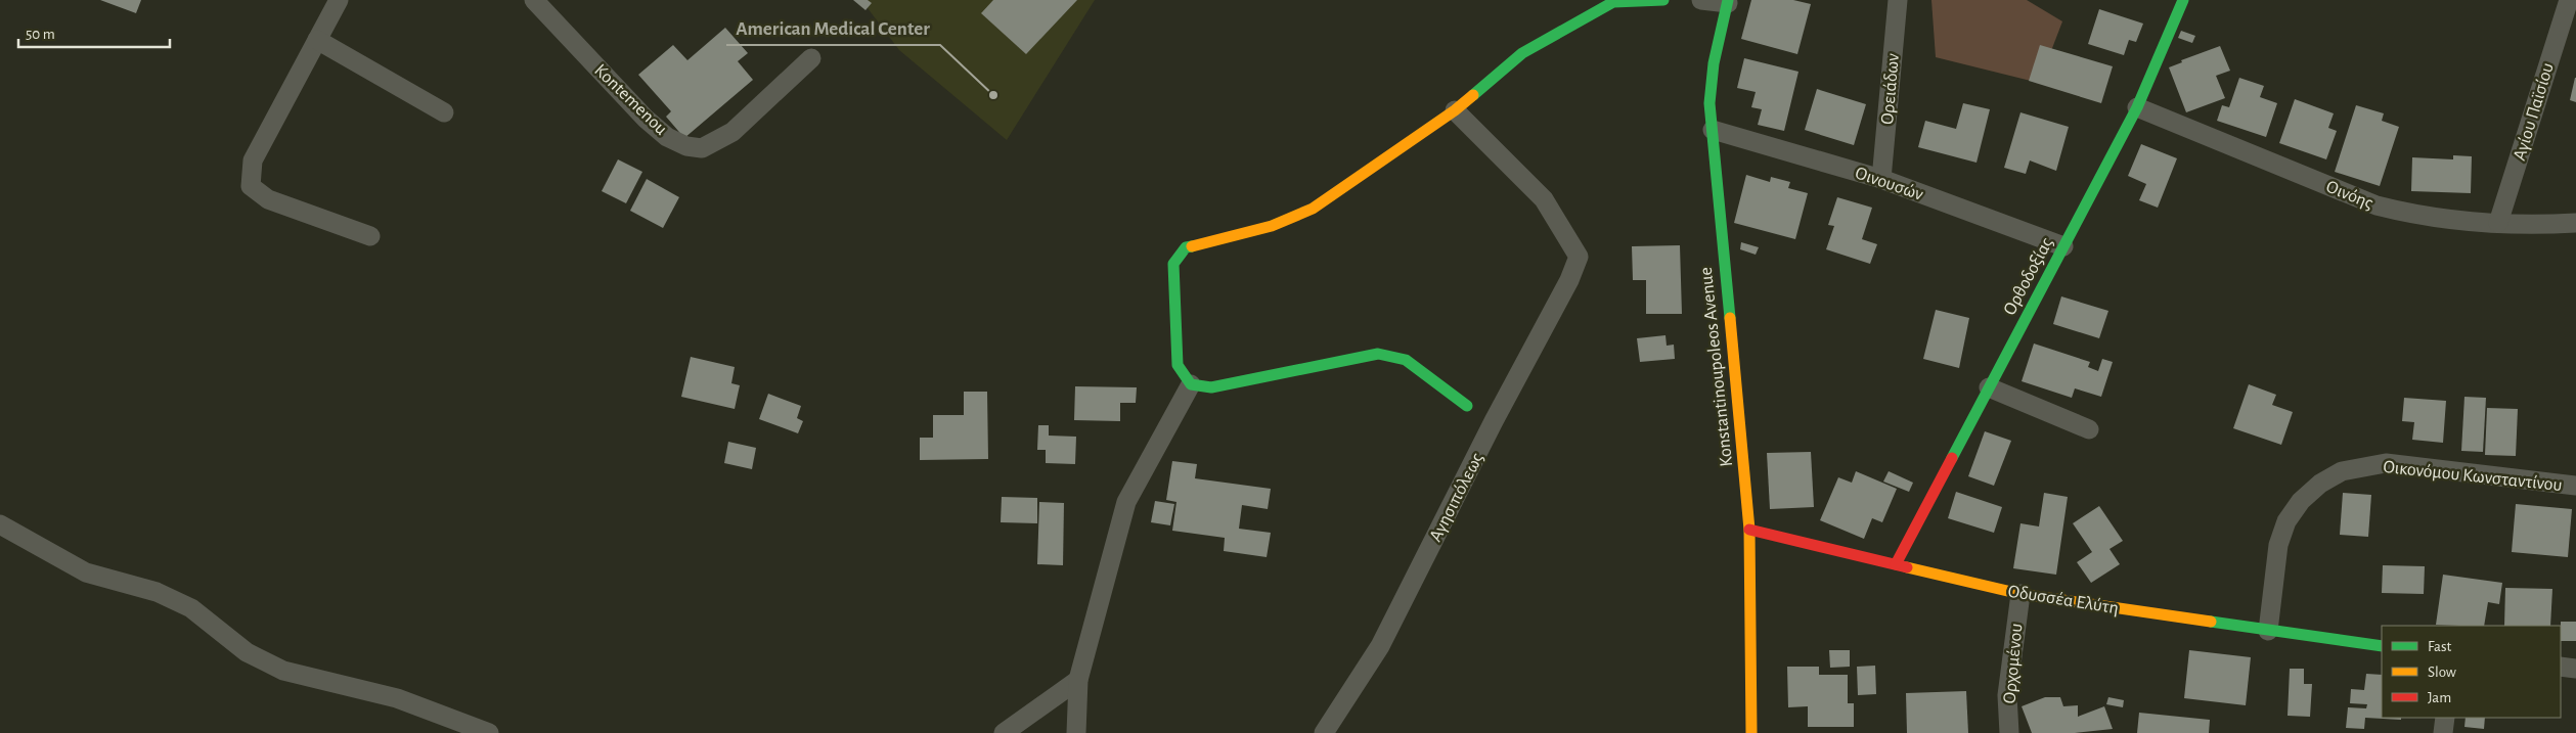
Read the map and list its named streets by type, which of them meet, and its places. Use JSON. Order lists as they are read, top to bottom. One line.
{"streets":{"street":["Ορειάδων","Kontemenou","Αγίου Παϊσίου","Οινουσών","Οινόης","Ορθοδοξίας","Konstantinoupoleos Avenue","Οικονόμου Κωνσταντίνου","Αγησιπόλεως","Οδυσσέα Ελύτη","Ορχομένου"]},"crossings":[["Ορειάδων","Οινουσών"],["Αγίου Παϊσίου","Οινόης"],["Οινουσών","Ορθοδοξίας"],["Οινουσών","Konstantinoupoleos Avenue"],["Οινόης","Ορθοδοξίας"],["Ορθοδοξίας","Οδυσσέα Ελύτη"],["Konstantinoupoleos Avenue","Οδυσσέα Ελύτη"],["Οικονόμου Κωνσταντίνου","Οδυσσέα Ελύτη"],["Οδυσσέα Ελύτη","Ορχομένου"]],"places":["American Medical Center"],"legend":["Fast","Slow","Jam"],"scale_bar":"50 m"}
